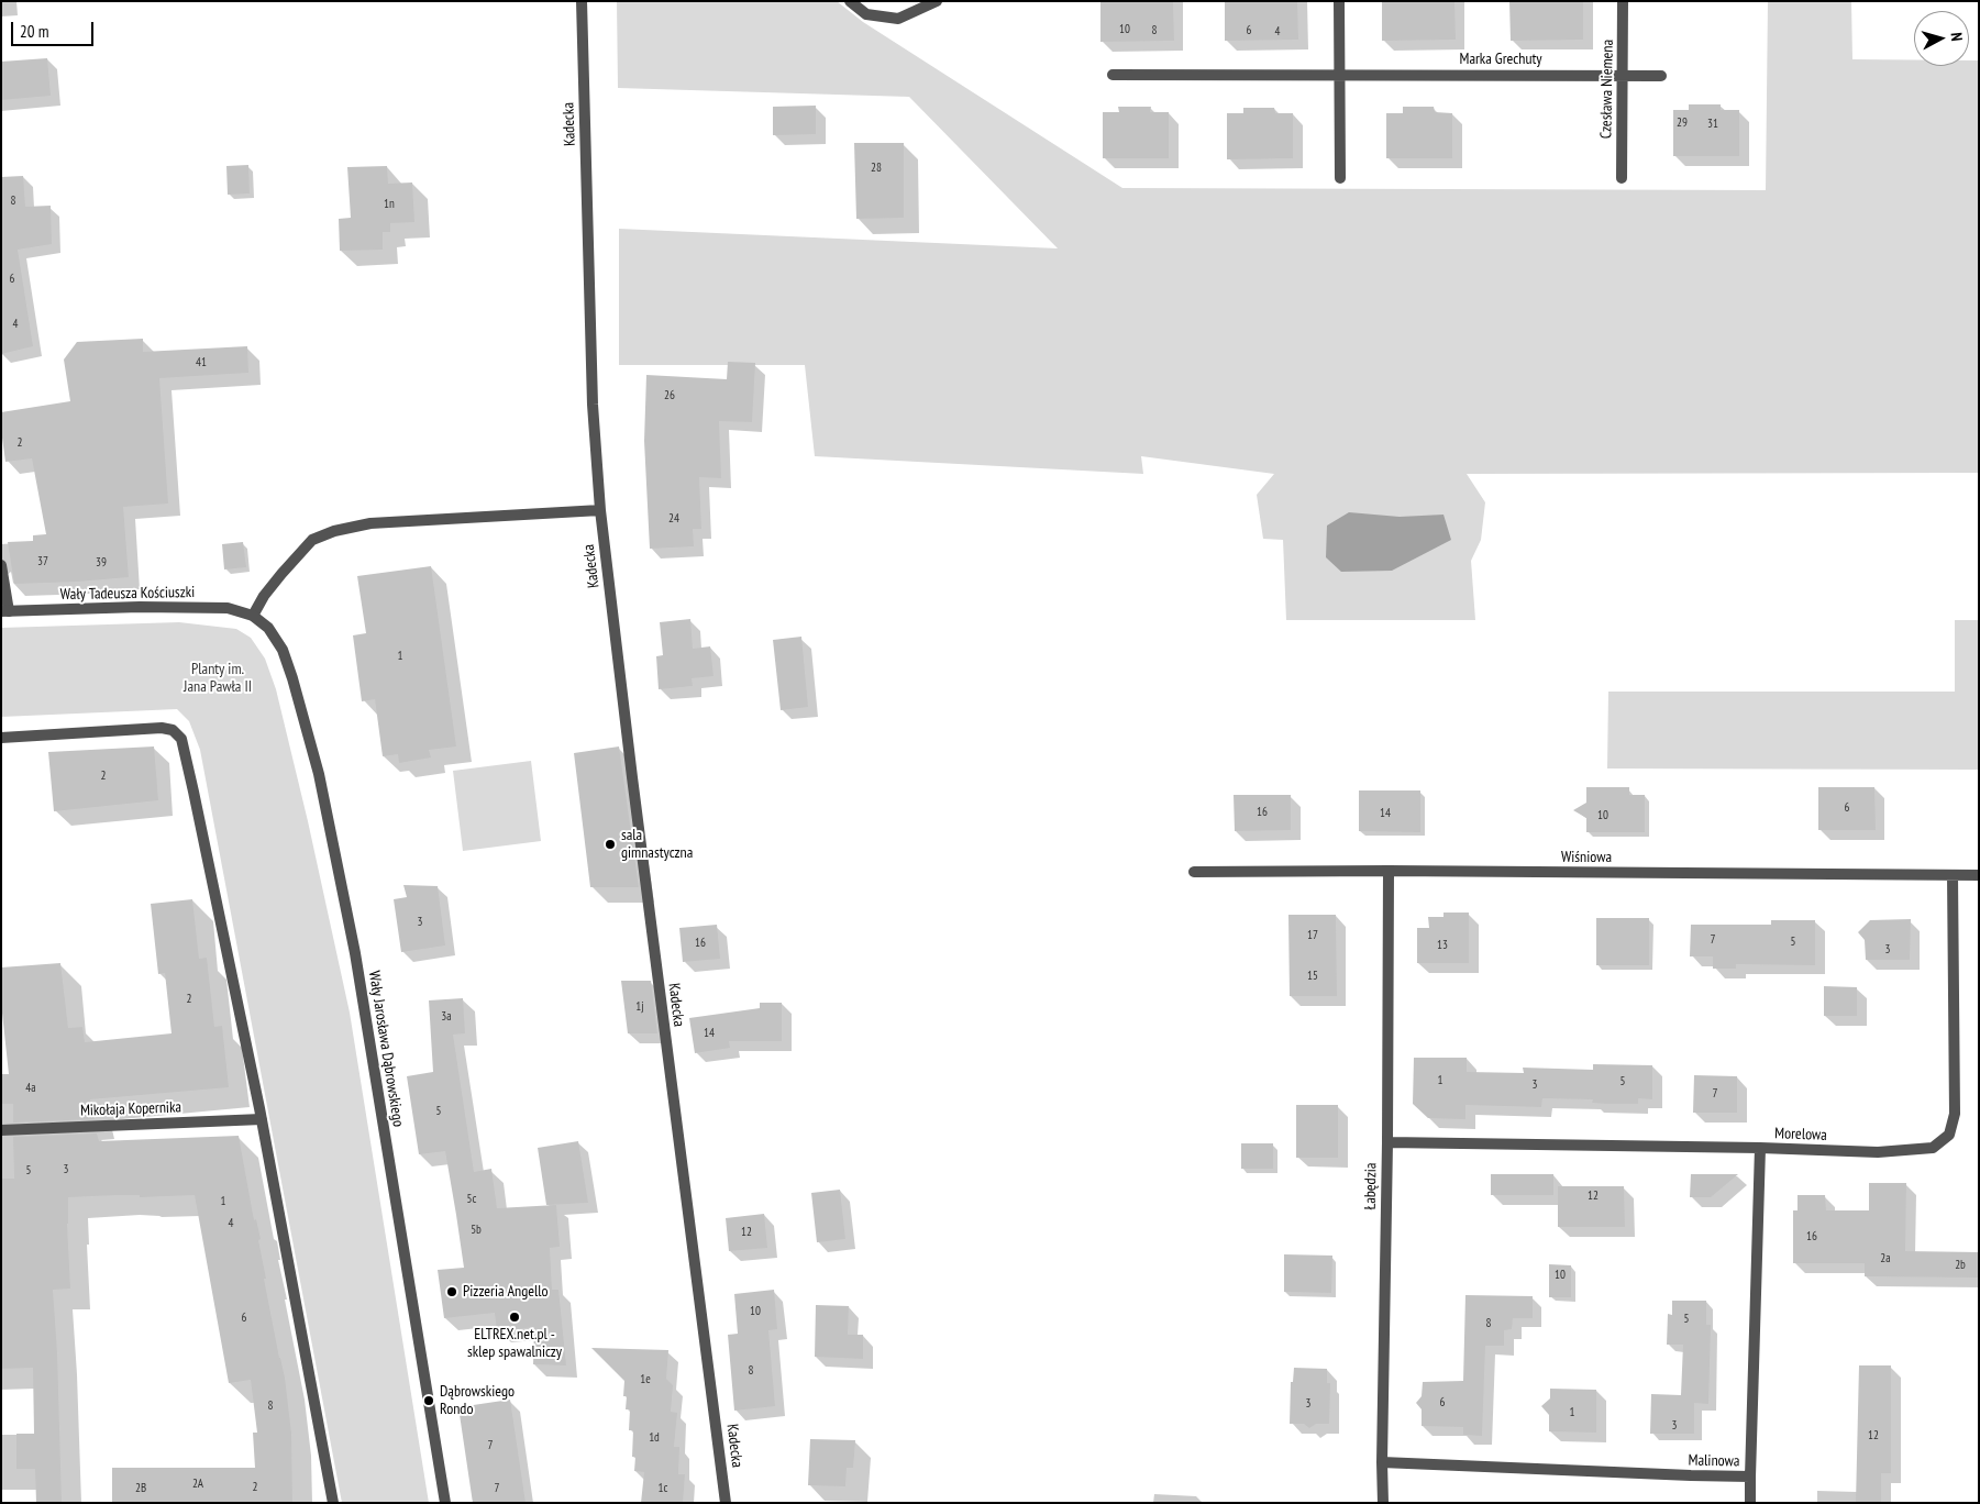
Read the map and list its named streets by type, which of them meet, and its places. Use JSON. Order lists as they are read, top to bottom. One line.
{"streets":{"street":["Marka Grechuty","Czesława Niemena","Kadecka","Wały Tadeusza Kościuszki","Wiśniowa","Wały Jarosława Dąbrowskiego","Mikołaja Kopernika","Morelowa","Łabędzia","Malinowa"]},"crossings":[["Marka Grechuty","Czesława Niemena"],["Wały Tadeusza Kościuszki","Wały Jarosława Dąbrowskiego"],["Wiśniowa","Morelowa"],["Wiśniowa","Łabędzia"],["Morelowa","Łabędzia"],["Morelowa","Malinowa"],["Łabędzia","Malinowa"]],"parks":["Planty im. Jana Pawła II"],"places":["sala gimnastyczna","Pizzeria Angello","ELTREX.net.pl - sklep spawalniczy","Dąbrowskiego Rondo"],"house_numbers":["10","8","6","4","29","31","28","8","1n","6","4","41","26","2","24","37","39","1","2","6","16","14","10","3","17","7","5","16","13","3","15","2","1j","3a","14","1","5","3","4a","7","5","3","5","12","5c","1","4","5b","12","16","2a","2b","10","10","6","5","8","8","1e","6","3","8","1","3","12","1d","7","2A","2","2B","7","1c"],"scale_bar":"20 m","north":"right"}
